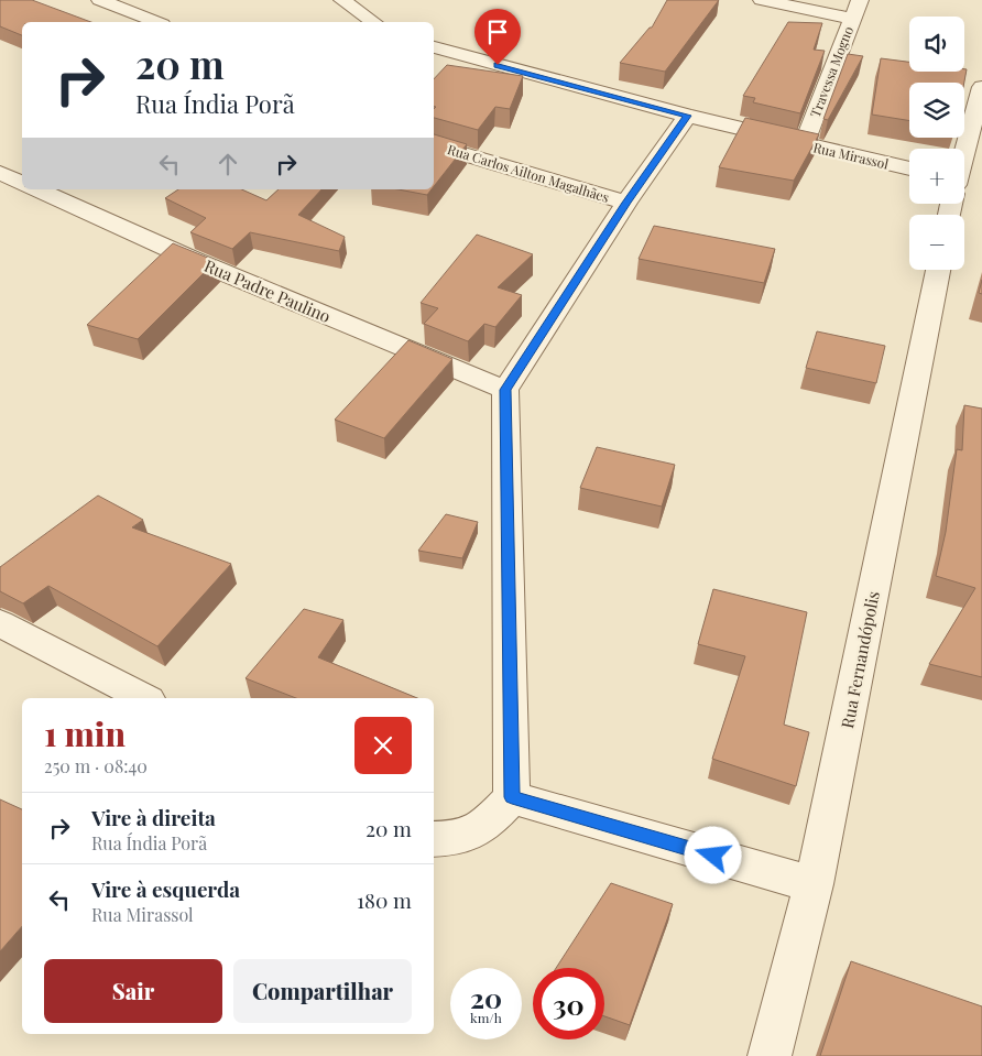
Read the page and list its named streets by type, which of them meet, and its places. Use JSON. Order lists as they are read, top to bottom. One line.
{"streets":{"street":["Travessa Mogno","Rua Mirassol","Rua Carlos Ailton Magalhães","Rua Padre Paulino","Rua Fernandópolis"]},"crossings":[["Travessa Mogno","Rua Mirassol"]],"page":{"map_buttons":["+","−"],"turn":["20 m","Rua Índia Porã"],"heading":["1 min","250 m · 08:40"],"list":[{"name":"Vire à direita","note":"Rua Índia Porã","value":"20 m"},{"name":"Vire à esquerda","note":"Rua Mirassol","value":"180 m"}],"buttons":["Sair","Compartilhar"],"speed":"20 km/h","limit":"30"}}
